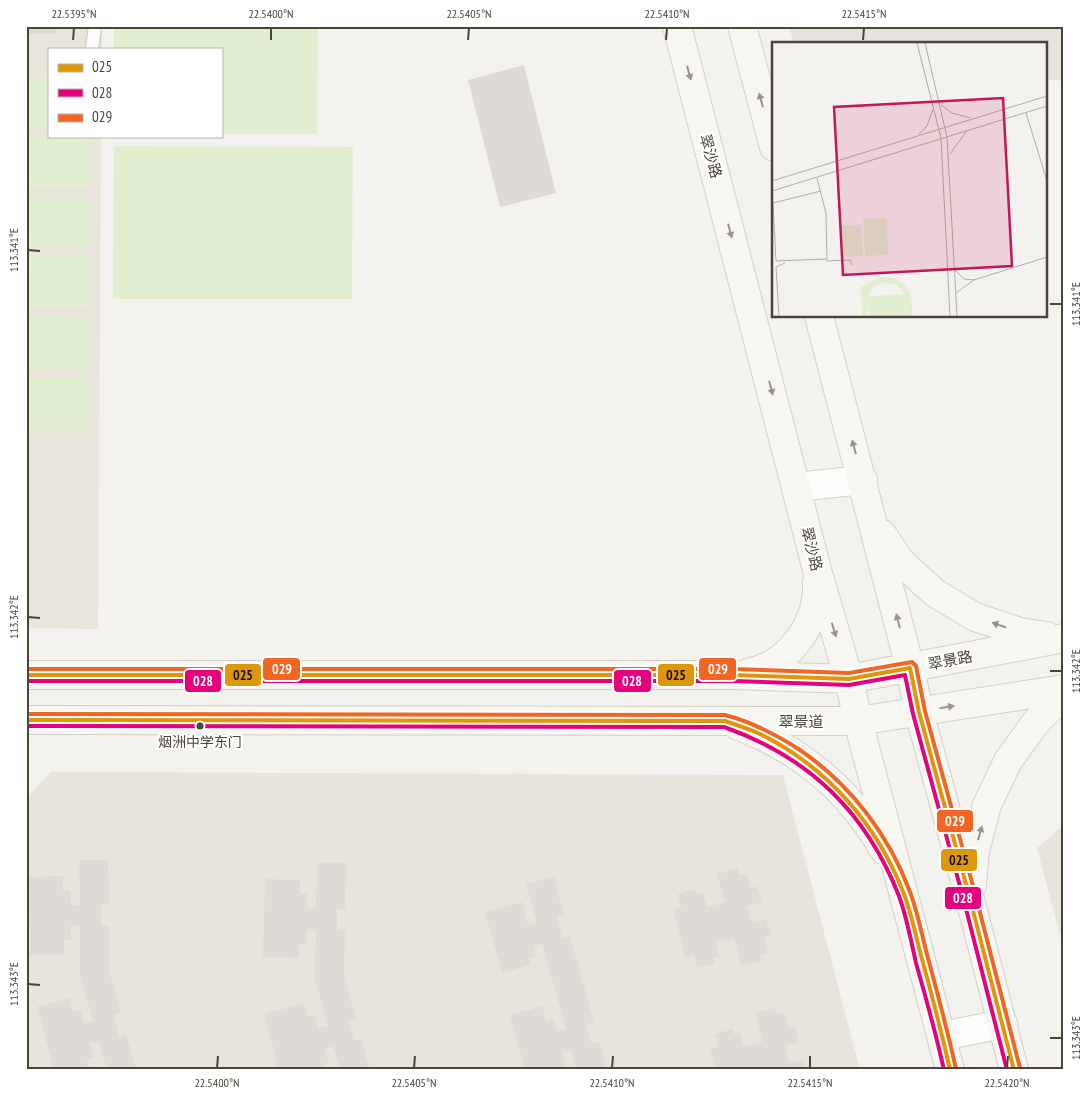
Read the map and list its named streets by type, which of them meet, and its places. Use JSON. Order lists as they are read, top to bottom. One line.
{"streets":{"main road":["翠沙路","翠景路","翠景道"]},"crossings":[["翠沙路","翠景路"],["翠沙路","翠景道"]],"places":["烟洲中学东门"],"lines":["transit line 029","transit line 025","transit line 028"],"legend":["025","028","029"],"coordinates":["22.5395°N","22.5400°N","22.5405°N","22.5410°N","22.5415°N","113.341°E","113.342°E","113.343°E","22.5420°N"]}
